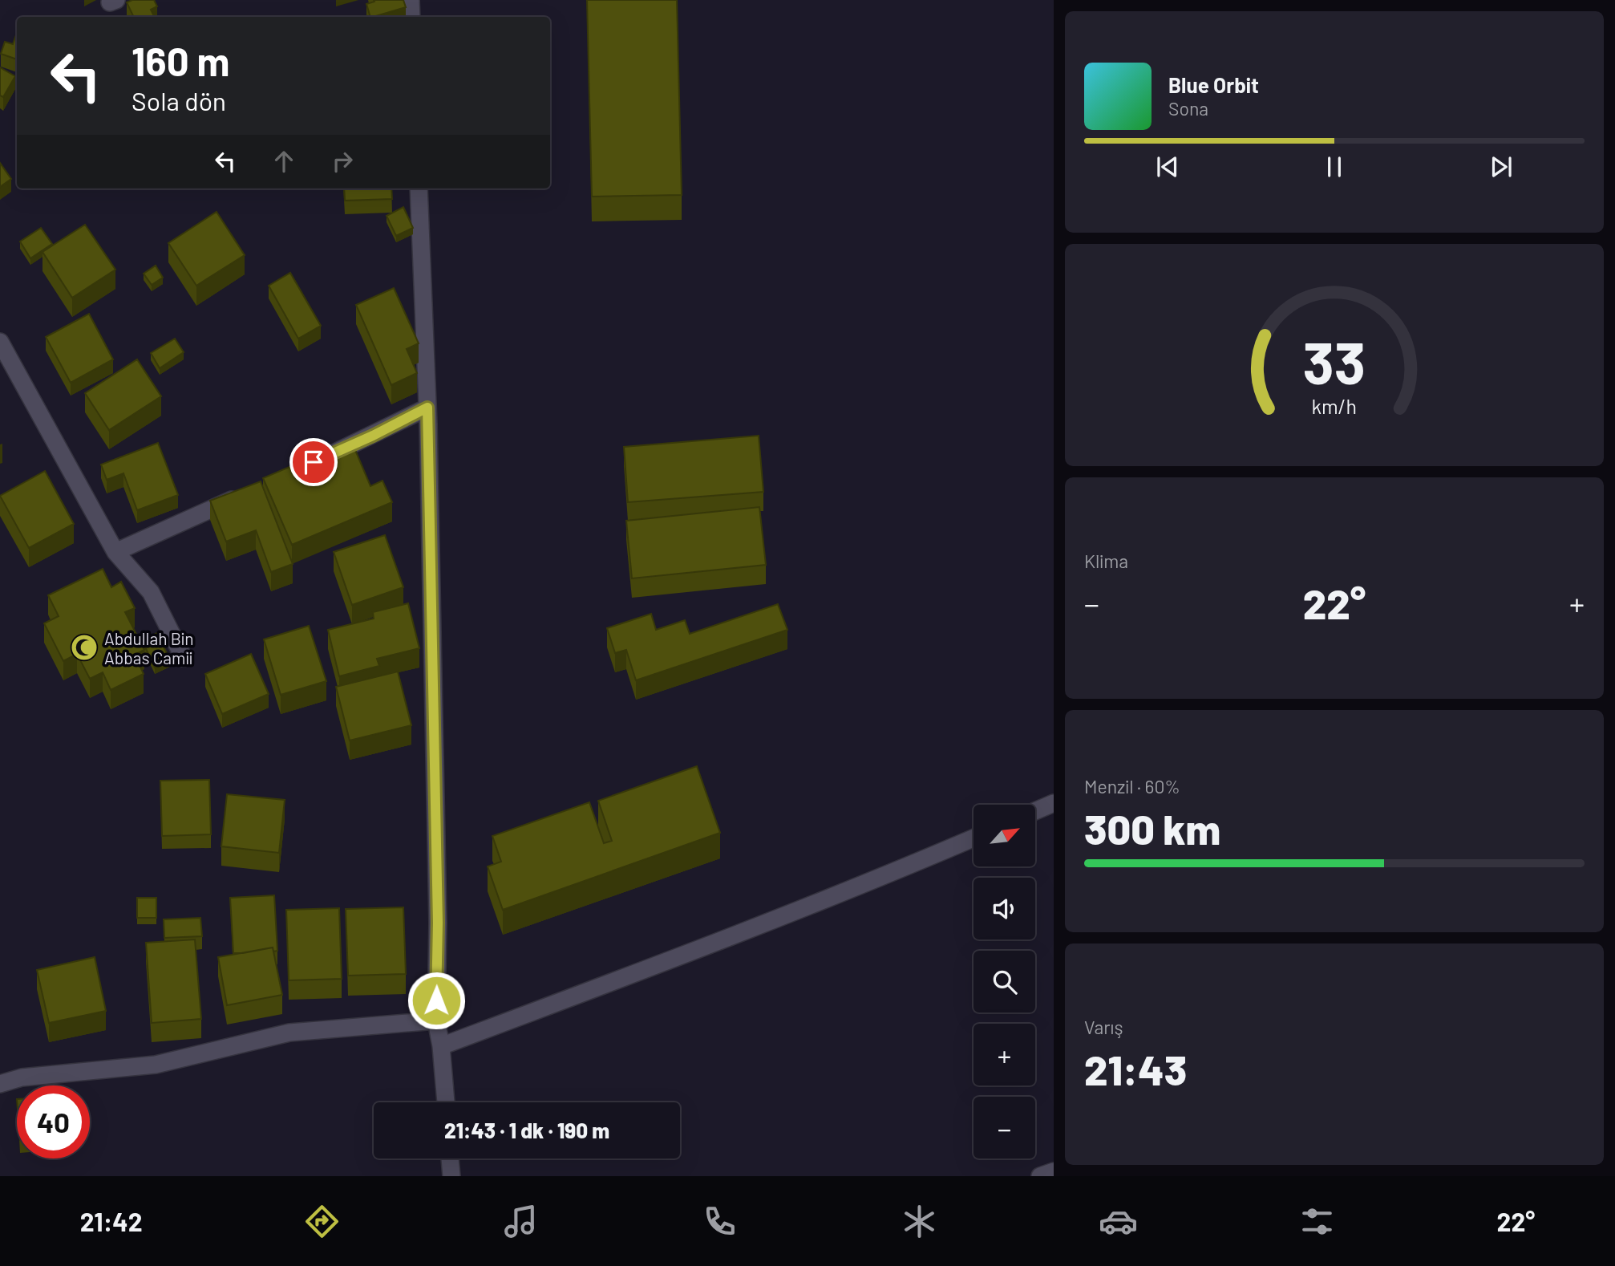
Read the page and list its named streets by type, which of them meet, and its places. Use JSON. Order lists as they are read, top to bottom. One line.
{"places":{"mosque":["Abdullah Bin Abbas Camii"]},"north":"top right","page":{"turn":["160 m","Sola dön"],"song":["Blue Orbit","Sona"],"tile":["Klima",["Menzil · 60%","300 km"],["Varış","21:43"]],"heat":["−","22°","+"],"map_buttons":["+","−"],"limit":"40","trip":"21:43 · 1 dk · 190 m","tabs":["21:42","22°"],"gauge":["33","km/h"]}}
